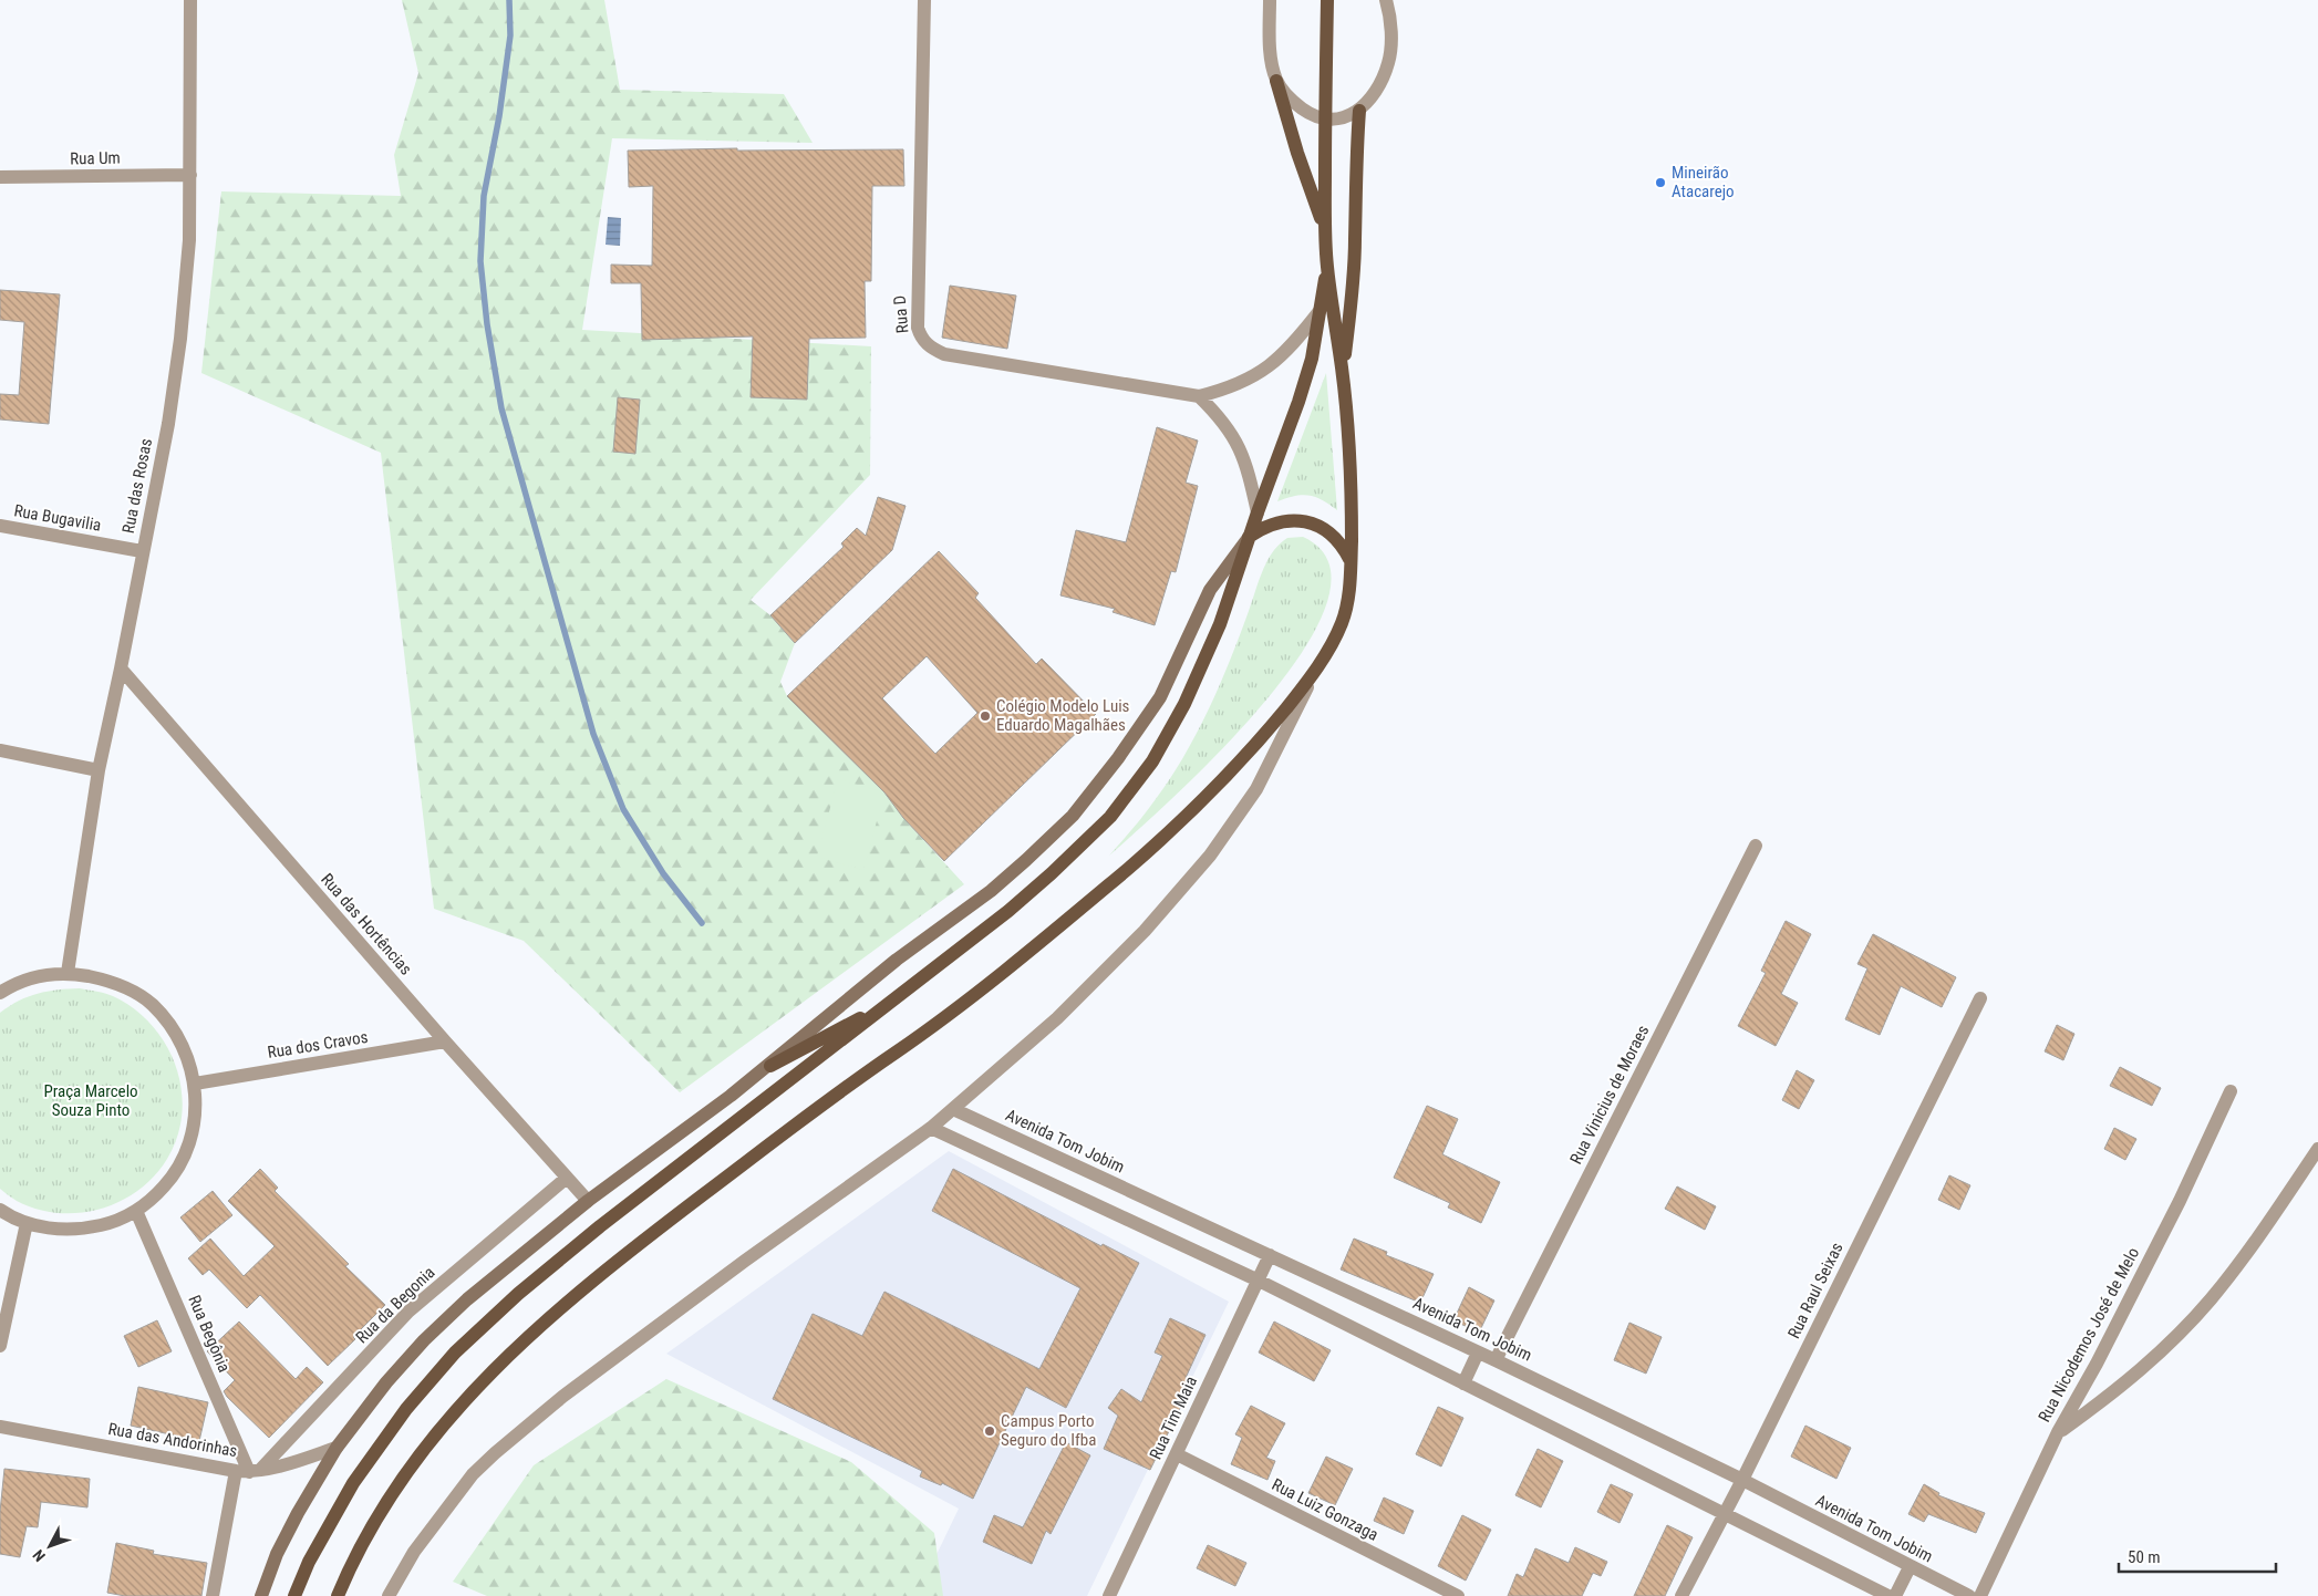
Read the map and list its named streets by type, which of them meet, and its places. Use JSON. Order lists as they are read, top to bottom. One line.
{"streets":{"street":["Rua Um","Rua D","Rua das Rosas","Rua Bugavilia","Rua das Hortências","Rua dos Cravos","Rua Vinicius de Moraes","Avenida Tom Jobim","Rua Raul Seixas","Rua da Begonia","Rua Begônia","Rua Nicodemos José de Melo","Rua Tim Maia","Rua das Andorinhas","Rua Luiz Gonzaga"]},"crossings":[["Rua Um","Rua das Rosas"],["Rua das Rosas","Rua Bugavilia"],["Rua das Rosas","Rua das Hortências"],["Rua das Hortências","Rua dos Cravos"],["Rua das Hortências","Rua da Begonia"],["Rua Vinicius de Moraes","Avenida Tom Jobim"],["Avenida Tom Jobim","Rua Raul Seixas"],["Avenida Tom Jobim","Rua Tim Maia"],["Rua da Begonia","Rua Begônia"],["Rua da Begonia","Rua das Andorinhas"],["Rua Begônia","Rua das Andorinhas"],["Rua Tim Maia","Rua Luiz Gonzaga"]],"parks":["Praça Marcelo Souza Pinto"],"places":["Mineirão Atacarejo","Colégio Modelo Luis Eduardo Magalhães","Campus Porto Seguro do Ifba"],"scale_bar":"50 m","north":"bottom left"}
